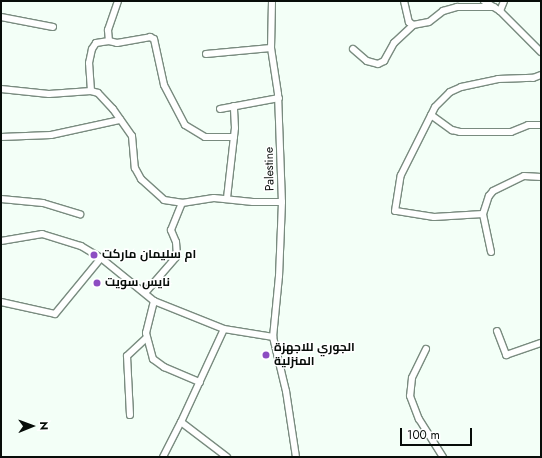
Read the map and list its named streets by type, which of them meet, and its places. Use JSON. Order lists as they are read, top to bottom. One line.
{"streets":{"street":["Palestine"]},"places":["ام سليمان ماركت","نايس سويت","الجوري للاجهزة المنزلية"],"scale_bar":"100 m","north":"right"}
